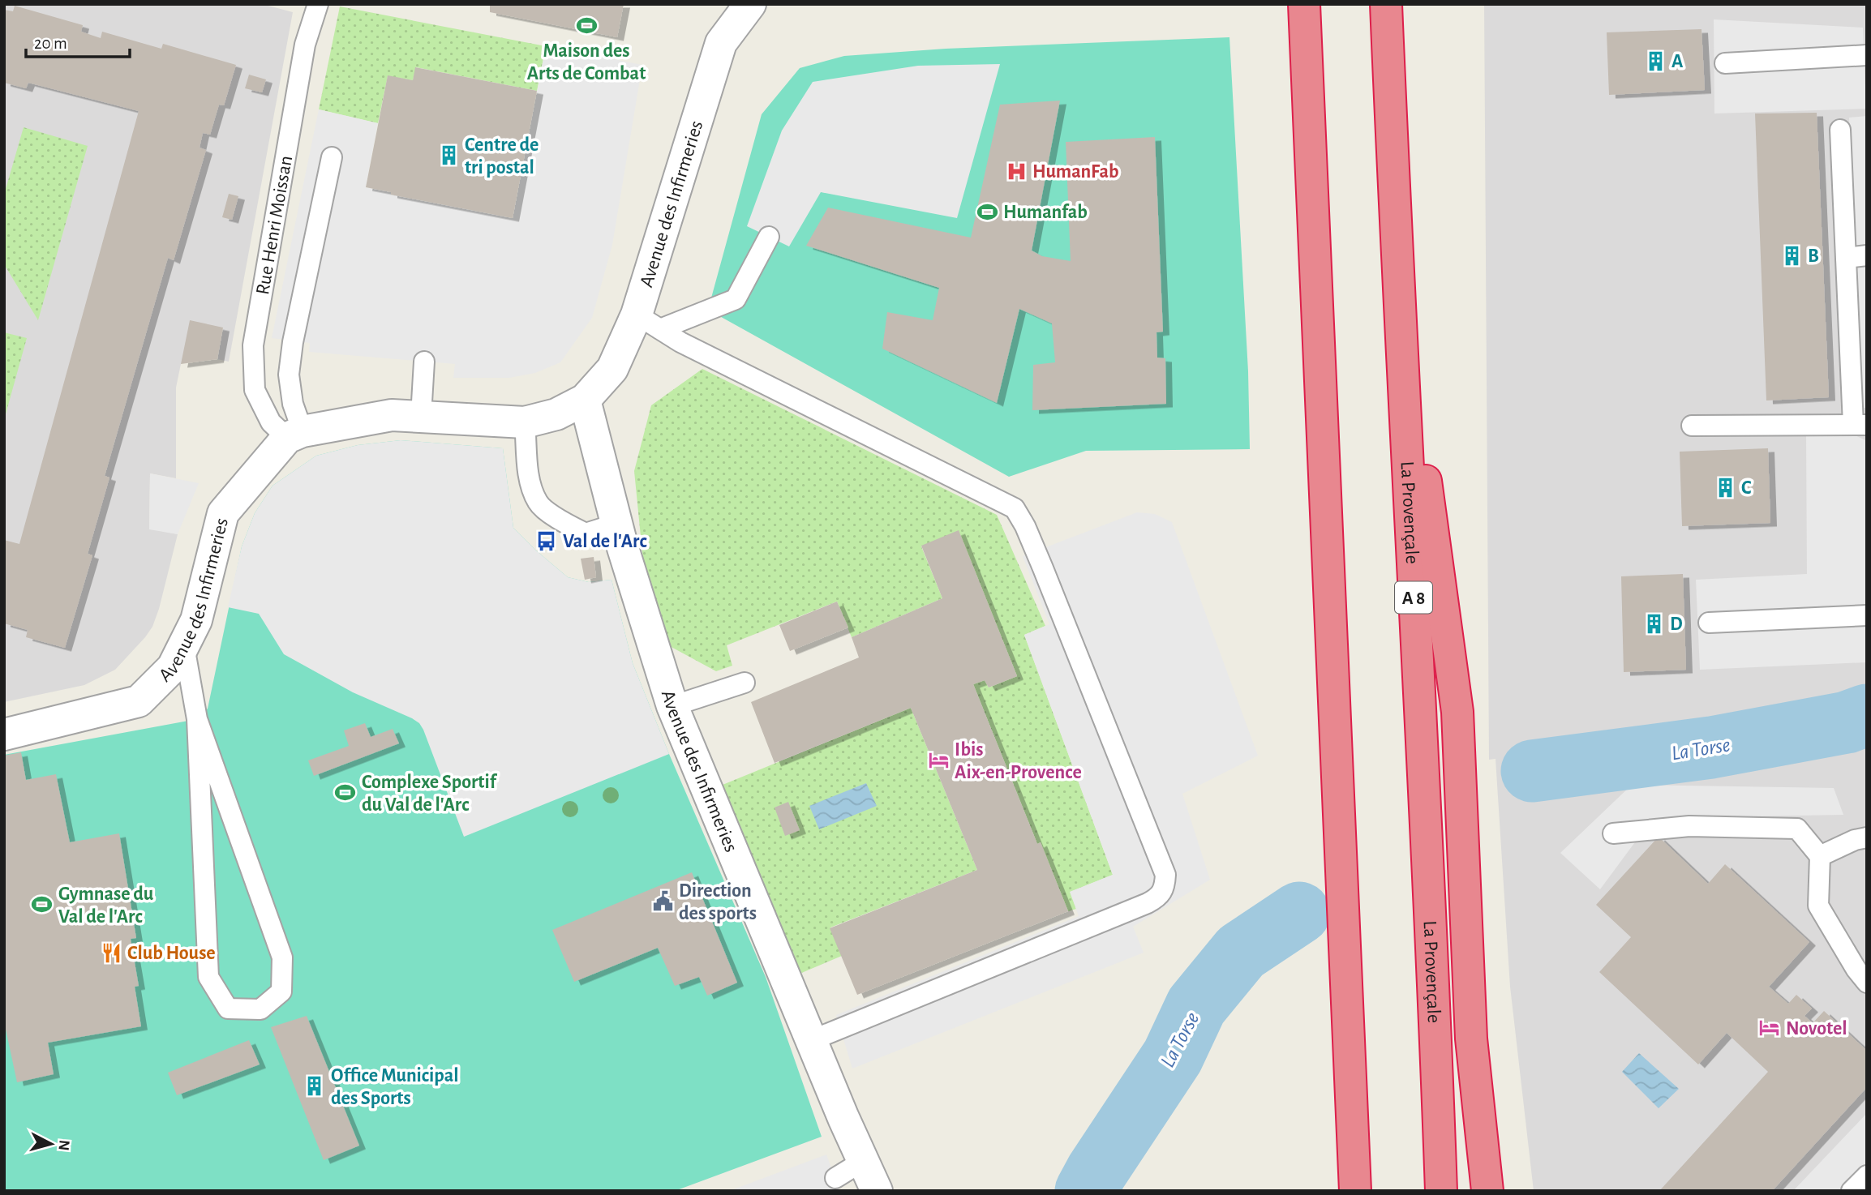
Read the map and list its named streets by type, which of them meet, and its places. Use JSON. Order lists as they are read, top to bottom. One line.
{"streets":{"highway":["La Provençale","A 8"],"street":["Avenue des Infirmeries"],"lane":["Rue Henri Moissan"]},"crossings":[["Avenue des Infirmeries","Rue Henri Moissan"]],"water":["La Torse"],"places":{"sports":["Maison des Arts de Combat","Humanfab","Complexe Sportif du Val de l'Arc","Gymnase du Val de l'Arc"],"building":["A","Centre de tri postal","B","C","D","Office Municipal des Sports"],"hospital":["HumanFab"],"bus stop":["Val de l'Arc"],"hotel":["Ibis Aix-en-Provence","Novotel"],"public building":["Direction des sports"],"restaurant":["Club House"]},"scale_bar":"20 m","north":"right"}
